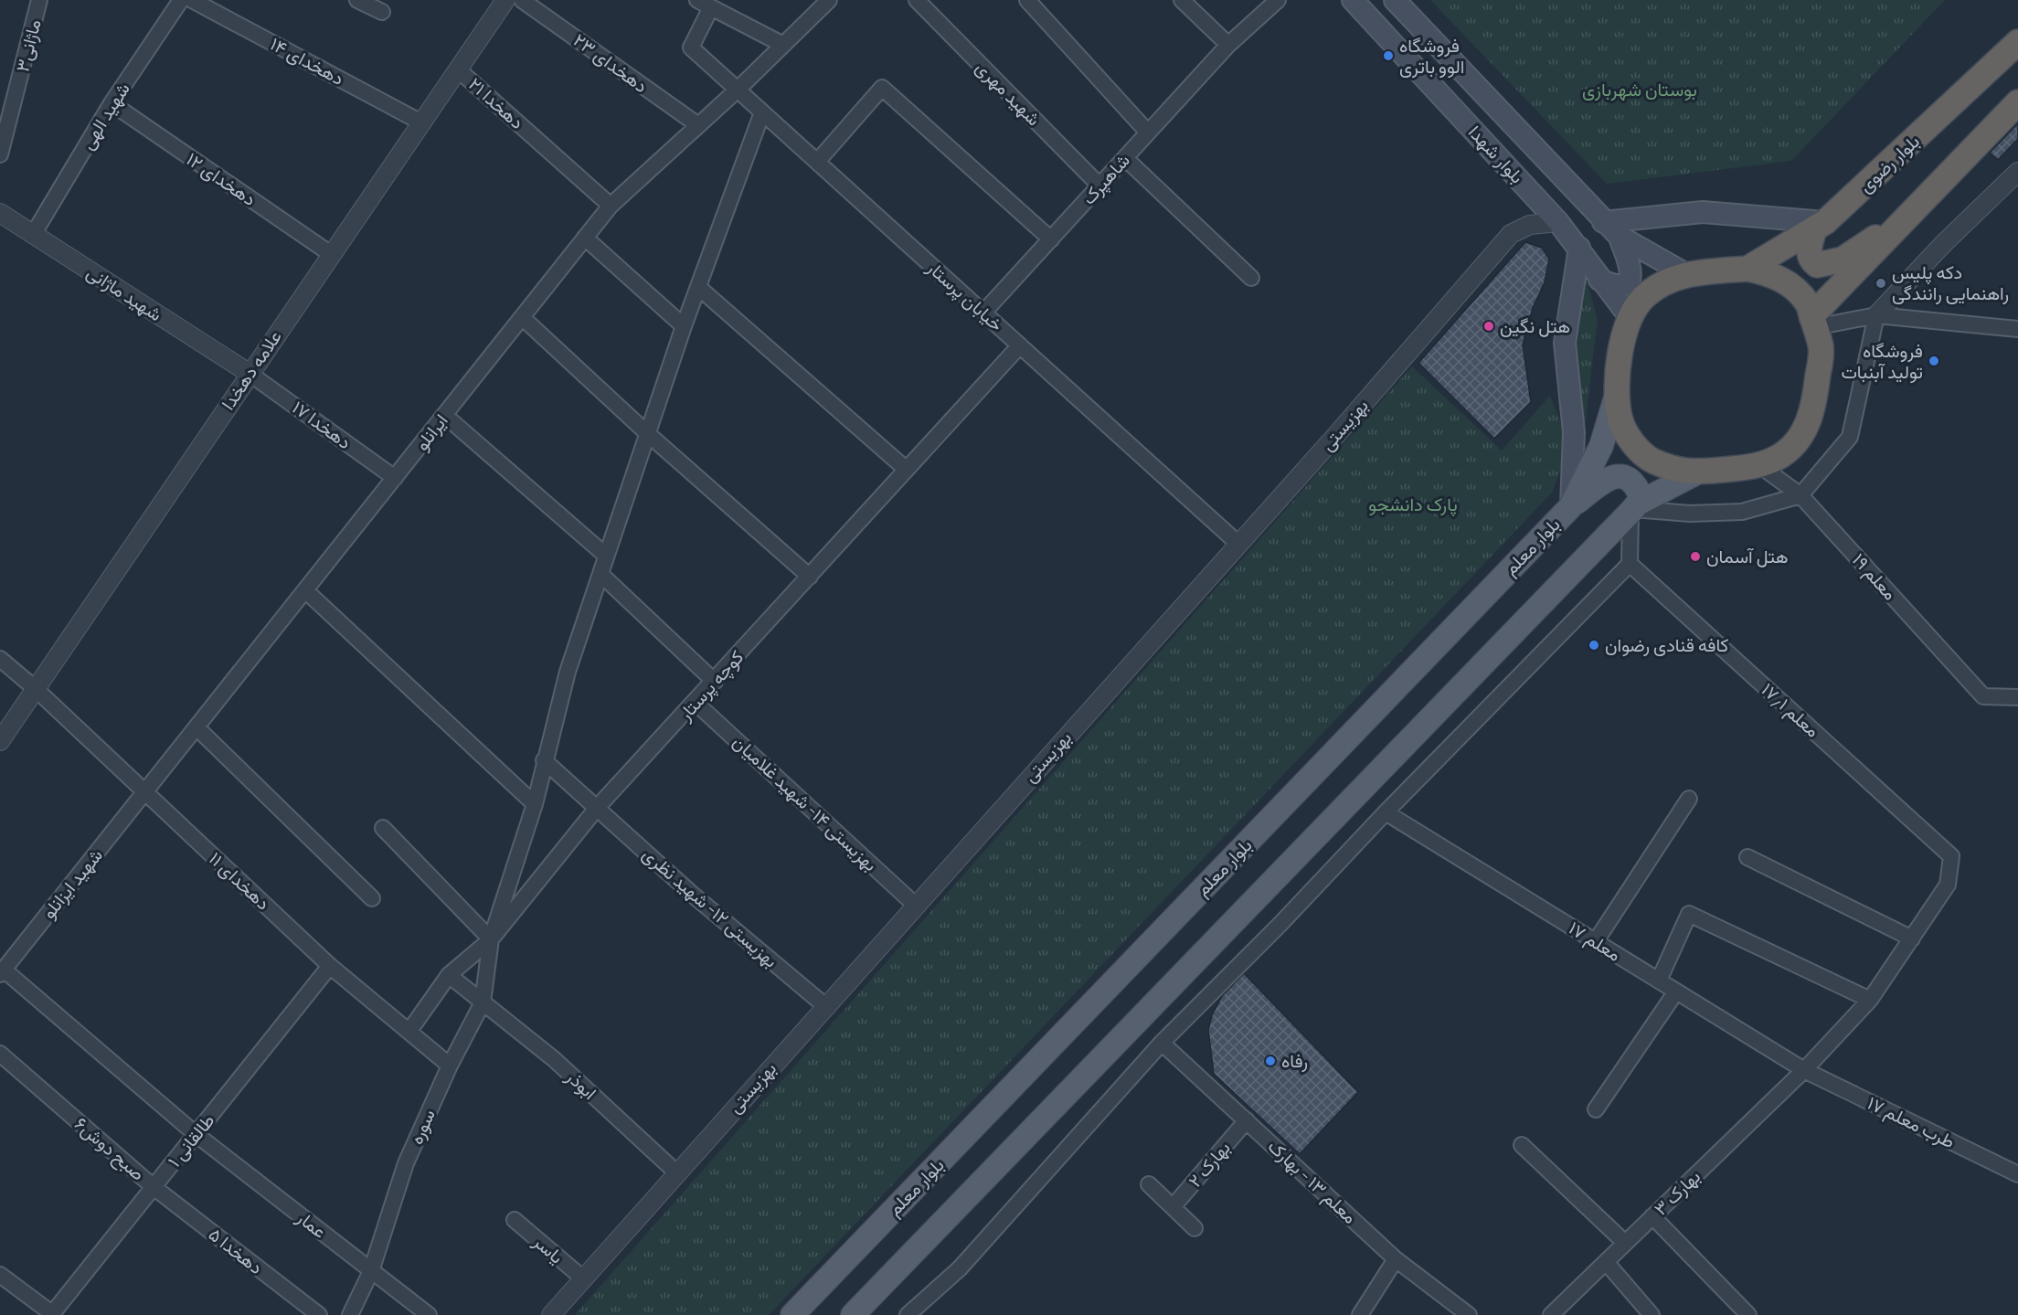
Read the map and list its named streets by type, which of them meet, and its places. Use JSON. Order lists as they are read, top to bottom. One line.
{"streets":{"highway":["بلوار رضوی"],"main road":["بلوار شهدا","بلوار معلم"],"street":["ماژانی۳","دهخدای ۱۴","دهخدای ۲۳","شهید مهری","دهخدا ۲۱","شهید الهی","دهخدای ۱۲","شاهپرک","شهید ماژانی","خیابان پرستار","علامه دهخدا","دهخدا ۱۷","بهزیستی","ایرانلو","معلم ۱۹","کوچه پرستار","معلم ۱۷٫۱","بهزیستی ۱۴- شهید غلامیان","دهخدای ۱۱","شهید ایزانلو","بهزیستی ۱۲- شهید نظری","معلم ۱۷","ابوذر","طرب معلم ۱۷","سوره","طالقانی ۱","صبح دوش۶","بهارک ۲","معلم ۱۳ - بهارک","بهارک ۳","عمار","یاسر","دهخدا ۵"]},"crossings":[["دهخدای ۱۴","علامه دهخدا"],["دهخدای ۲۳","ایرانلو"],["شهید مهری","شاهپرک"],["دهخدا ۲۱","علامه دهخدا"],["دهخدا ۲۱","ایرانلو"],["شهید الهی","دهخدای ۱۲"],["شهید الهی","شهید ماژانی"],["بلوار شهدا","بهزیستی"],["دهخدای ۱۲","علامه دهخدا"],["شاهپرک","خیابان پرستار"],["شهید ماژانی","علامه دهخدا"],["شهید ماژانی","دهخدا ۱۷"],["خیابان پرستار","بهزیستی"],["خیابان پرستار","ایرانلو"],["خیابان پرستار","کوچه پرستار"],["خیابان پرستار","سوره"],["علامه دهخدا","دهخدا ۱۷"],["علامه دهخدا","دهخدای ۱۱"],["دهخدا ۱۷","ایرانلو"],["بهزیستی","بهزیستی ۱۴- شهید غلامیان"],["بهزیستی","بهزیستی ۱۲- شهید نظری"],["بهزیستی","ابوذر"],["بهزیستی","یاسر"],["ایرانلو","دهخدای ۱۱"],["ایرانلو","شهید ایزانلو"],["کوچه پرستار","بهزیستی ۱۴- شهید غلامیان"],["کوچه پرستار","دهخدای ۱۱"],["کوچه پرستار","بهزیستی ۱۲- شهید نظری"],["کوچه پرستار","ابوذر"],["کوچه پرستار","سوره"],["معلم ۱۷٫۱","بهارک ۳"],["دهخدای ۱۱","شهید ایزانلو"],["دهخدای ۱۱","سوره"],["دهخدای ۱۱","طالقانی ۱"],["شهید ایزانلو","عمار"],["بهزیستی ۱۲- شهید نظری","سوره"],["معلم ۱۷","طرب معلم ۱۷"],["معلم ۱۷","بهارک ۳"],["ابوذر","سوره"],["طرب معلم ۱۷","بهارک ۳"],["سوره","عمار"],["طالقانی ۱","صبح دوش۶"],["طالقانی ۱","عمار"],["طالقانی ۱","دهخدا ۵"],["صبح دوش۶","دهخدا ۵"],["بهارک ۲","معلم ۱۳ - بهارک"]],"parks":["بوستان شهربازی","پارک دانشجو"],"places":["فروشگاه الوو باتری","دکه پلیس راهنمایی رانندگی","هتل نگین","فروشگاه تولید آبنبات","هتل آسمان","کافه قنادی رضوان","رفاه"]}
